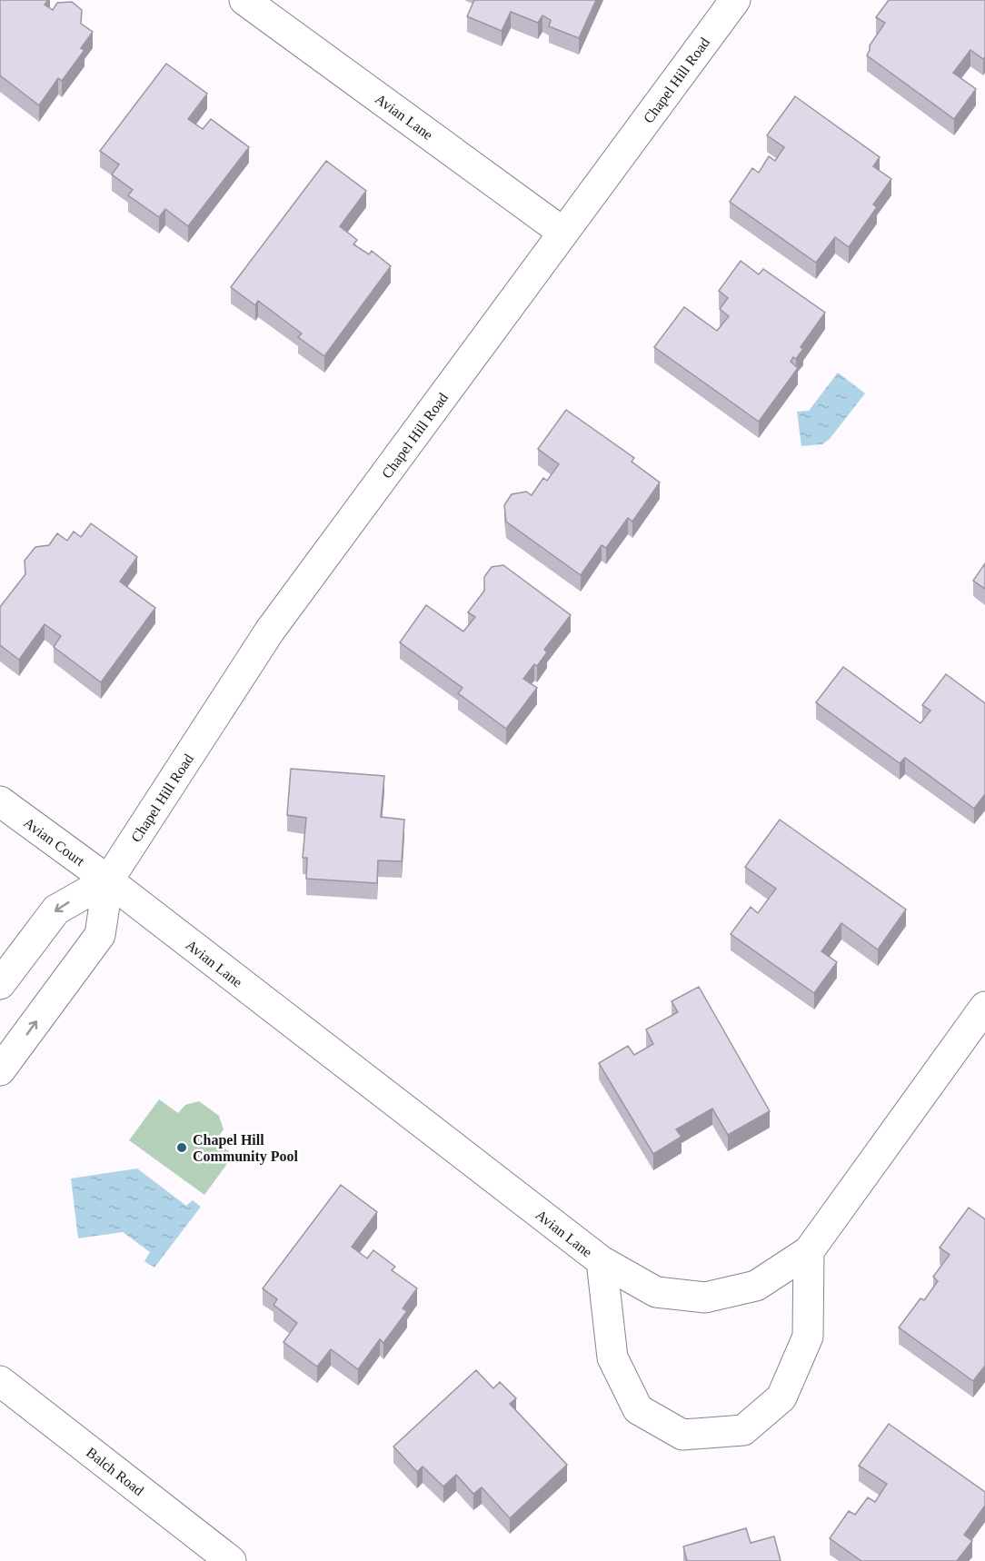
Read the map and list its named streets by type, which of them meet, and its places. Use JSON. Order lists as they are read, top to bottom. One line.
{"streets":{"street":["Chapel Hill Road","Avian Lane","Avian Court","Balch Road"]},"crossings":[["Chapel Hill Road","Avian Lane"],["Chapel Hill Road","Avian Court"],["Avian Lane","Avian Court"]],"places":["Chapel Hill Community Pool"]}
